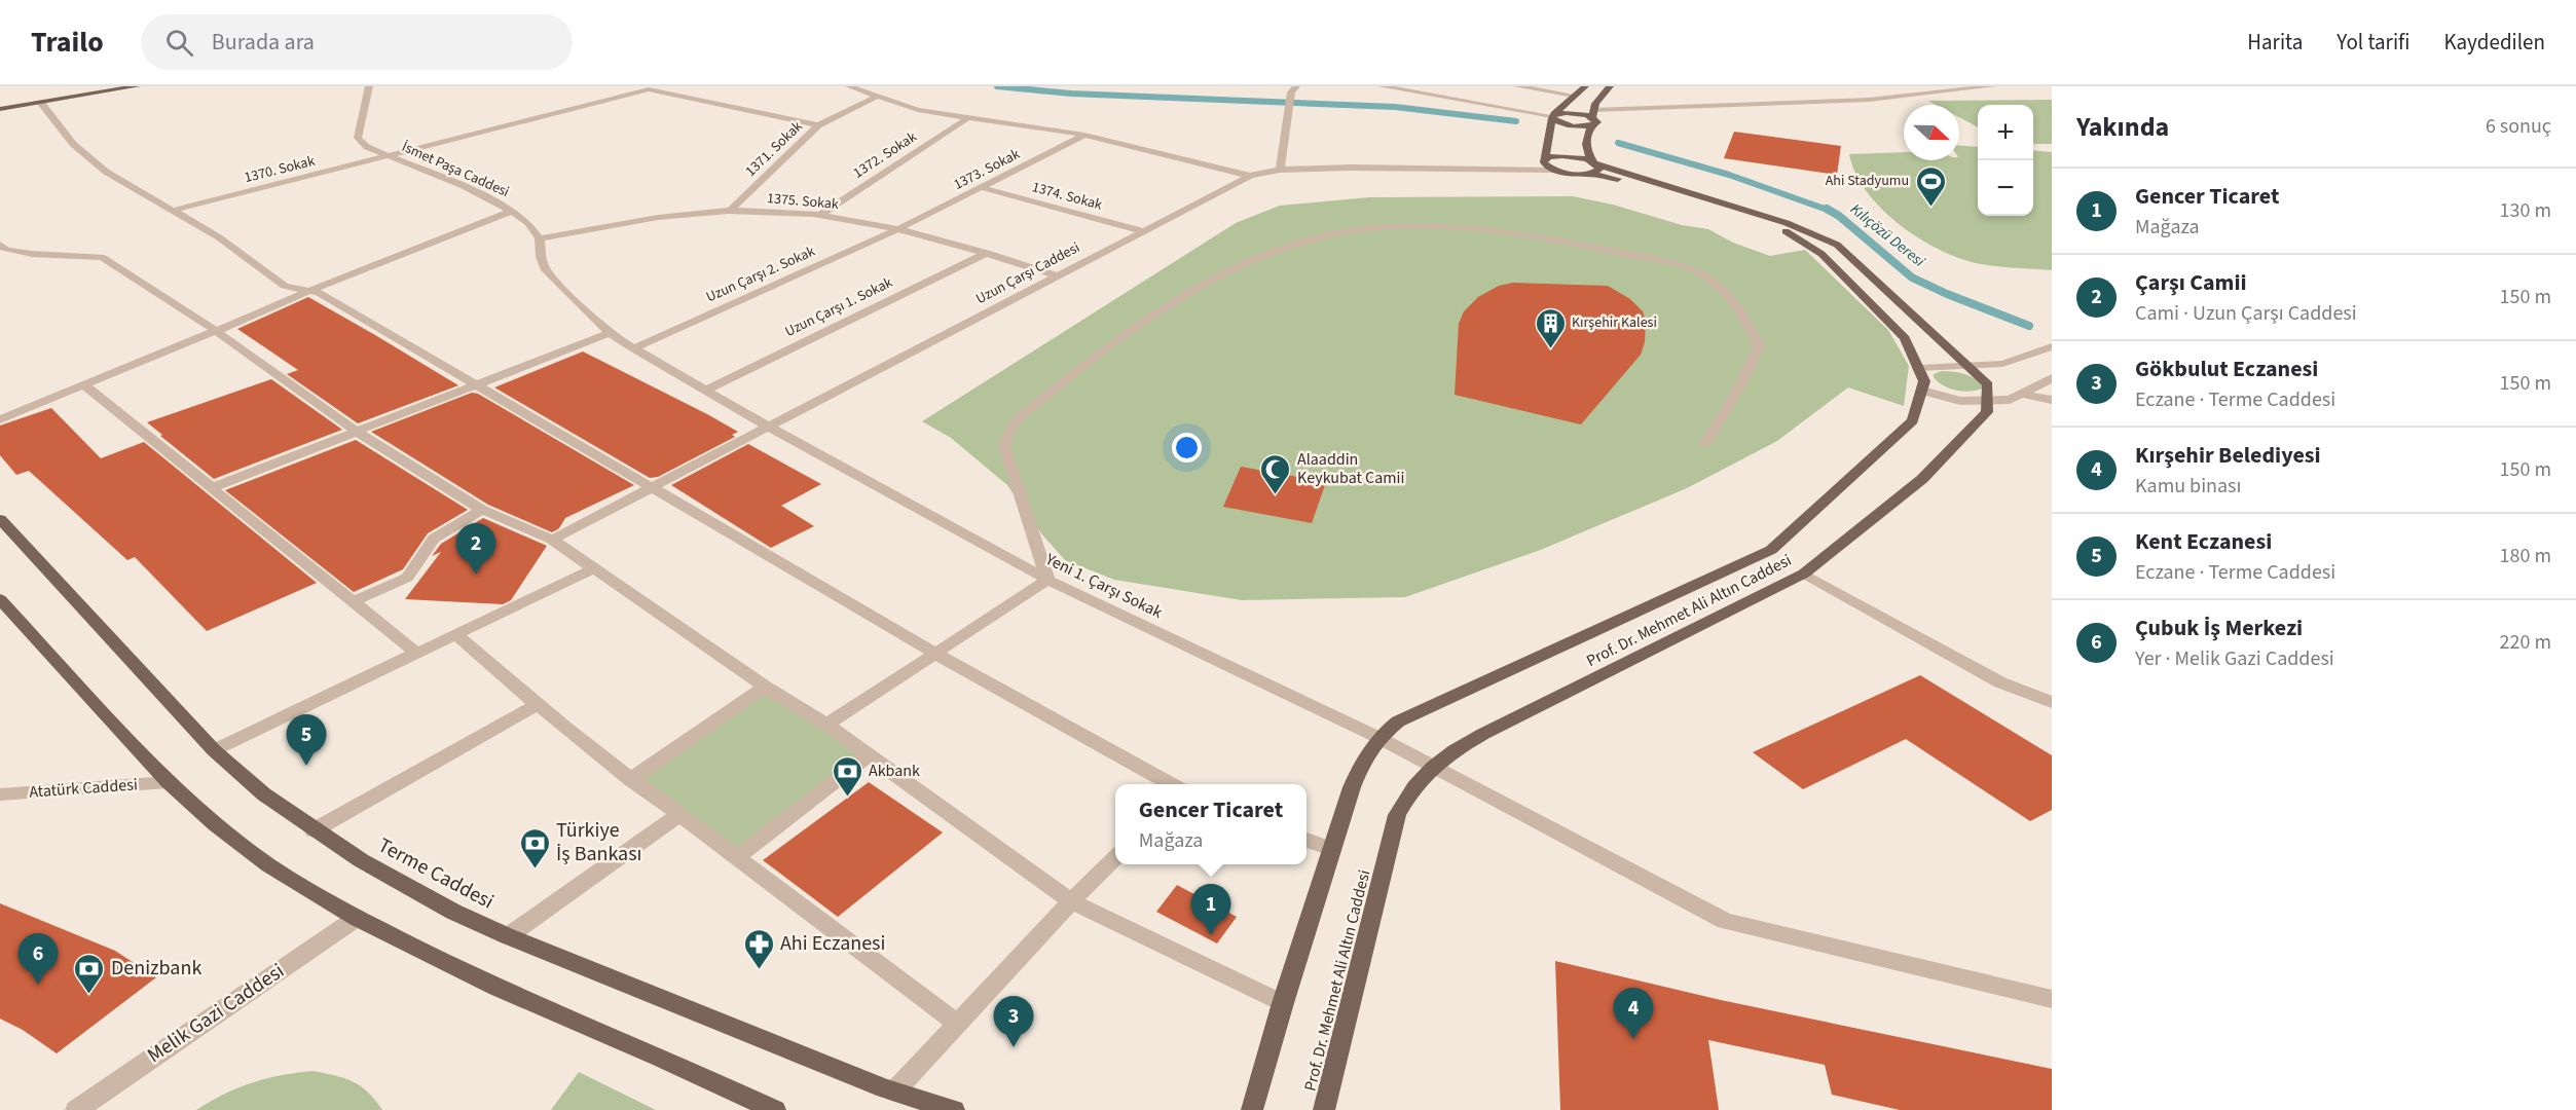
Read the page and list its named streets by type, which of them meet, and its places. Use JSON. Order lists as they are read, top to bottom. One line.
{"streets":{"main road":["Prof. Dr. Mehmet Ali Altın Caddesi","Terme Caddesi"],"street":["1371. Sokak","1372. Sokak","1370. Sokak","İsmet Paşa Caddesi","1373. Sokak","1374. Sokak","1375. Sokak","Uzun Çarşı Caddesi","Uzun Çarşı 2. Sokak","Uzun Çarşı 1. Sokak","Yeni 1. Çarşı Sokak","Atatürk Caddesi","Melik Gazi Caddesi"]},"crossings":[["1371. Sokak","1375. Sokak"],["1372. Sokak","1375. Sokak"],["1370. Sokak","İsmet Paşa Caddesi"],["İsmet Paşa Caddesi","1375. Sokak"],["1373. Sokak","1374. Sokak"],["1373. Sokak","1375. Sokak"],["1373. Sokak","Uzun Çarşı 2. Sokak"],["1374. Sokak","Uzun Çarşı Caddesi"],["1375. Sokak","Uzun Çarşı Caddesi"],["1375. Sokak","Uzun Çarşı 2. Sokak"],["1375. Sokak","Uzun Çarşı 1. Sokak"],["Uzun Çarşı Caddesi","Yeni 1. Çarşı Sokak"],["Yeni 1. Çarşı Sokak","Prof. Dr. Mehmet Ali Altın Caddesi"]],"water":["Kılıçözü Deresi"],"places":{"sports":["Ahi Stadyumu"],"building":["Kırşehir Kalesi"],"mosque":["Alaaddin Keykubat Camii"],"bank":["Akbank","Türkiye İş Bankası","Denizbank"],"pharmacy":["Ahi Eczanesi"]},"north":"right","page":{"header":"Trailo","search":"Burada ara","nav":["Harita","Yol tarifi","Kaydedilen"],"heading":["Yakında","6 sonuç"],"map_buttons":["+","−"],"list":[{"mark":"1","name":"Gencer Ticaret","note":"Mağaza","value":"130 m"},{"mark":"2","name":"Çarşı Camii","note":"Cami · Uzun Çarşı Caddesi","value":"150 m"},{"mark":"3","name":"Gökbulut Eczanesi","note":"Eczane · Terme Caddesi","value":"150 m"},{"mark":"4","name":"Kırşehir Belediyesi","note":"Kamu binası","value":"150 m"},{"mark":"5","name":"Kent Eczanesi","note":"Eczane · Terme Caddesi","value":"180 m"},{"mark":"6","name":"Çubuk İş Merkezi","note":"Yer · Melik Gazi Caddesi","value":"220 m"}],"pins":["2","5","1","6","4","3"],"popup":["Gencer Ticaret","Mağaza"]}}
